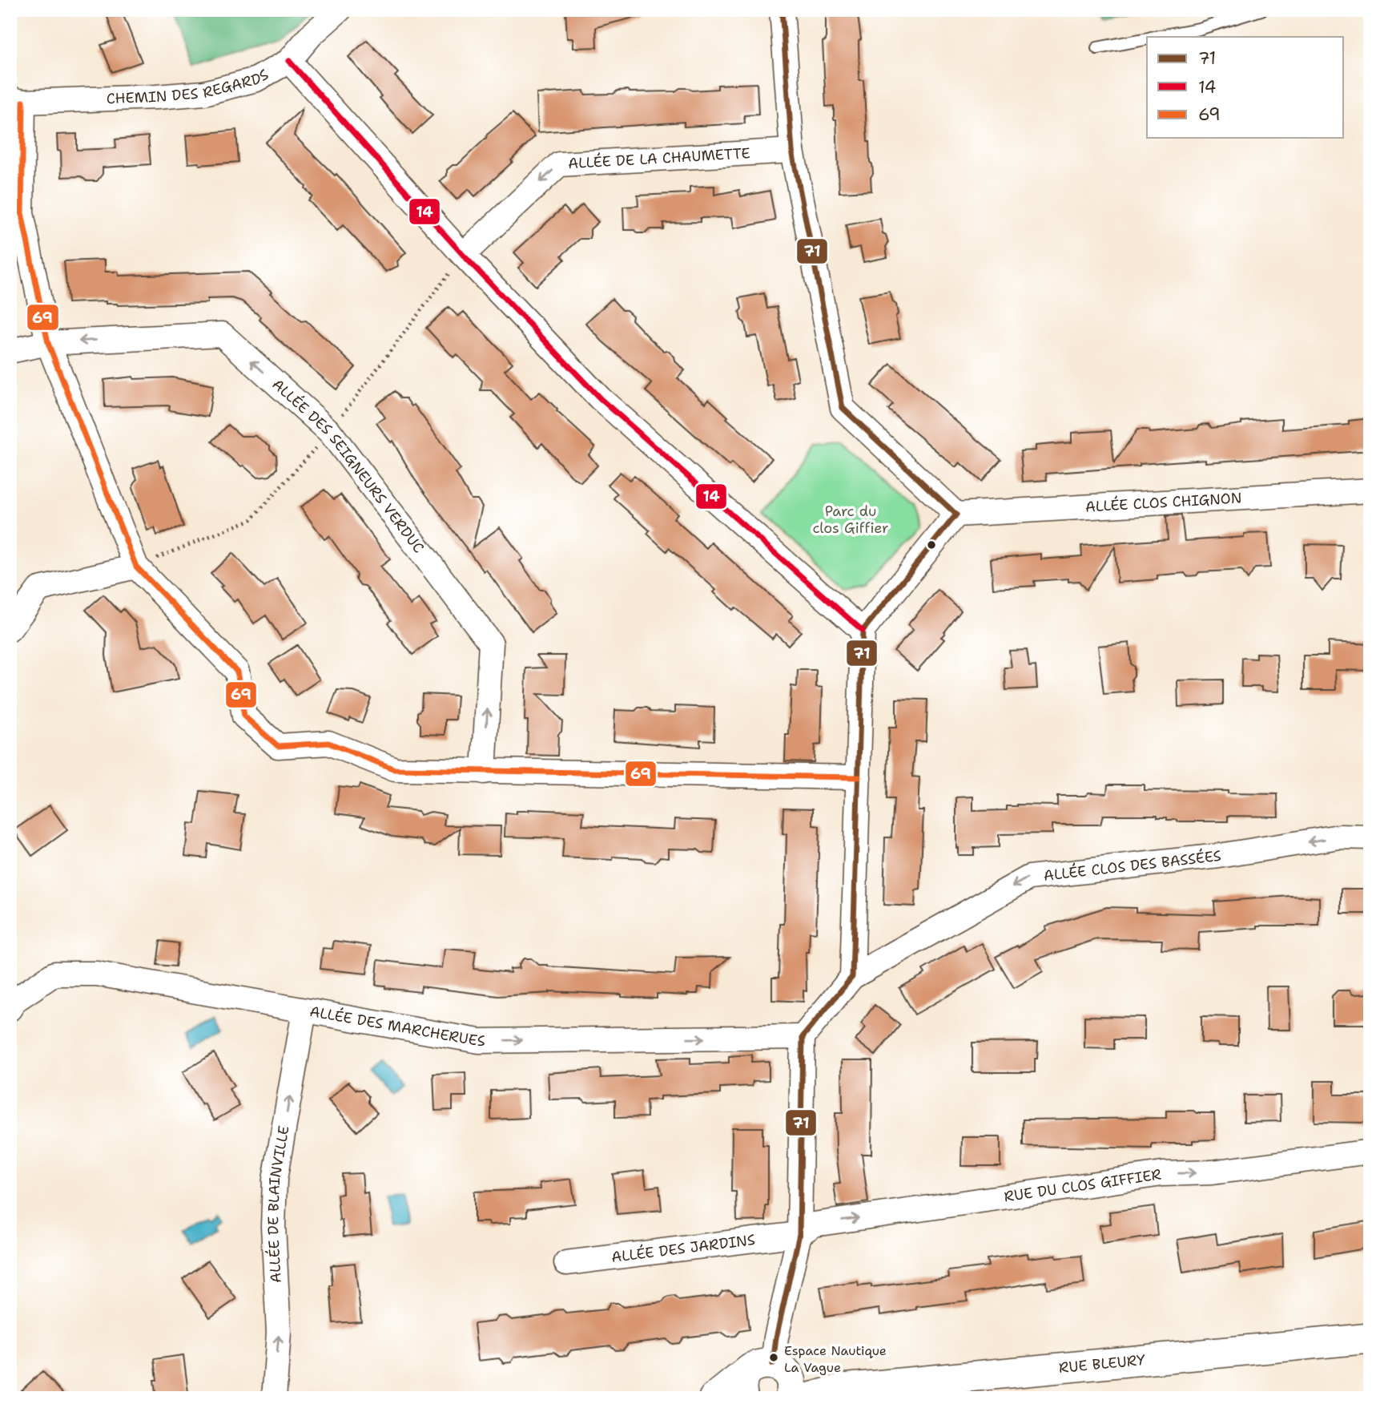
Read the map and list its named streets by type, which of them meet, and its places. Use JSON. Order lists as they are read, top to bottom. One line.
{"streets":{"street":["CHEMIN DES REGARDS","ALLÉE DE LA CHAUMETTE","ALLÉE DES SEIGNEURS VERDUC","ALLÉE CLOS CHIGNON","ALLÉE CLOS DES BASSÉES","ALLÉE DES MARCHERUES","RUE DU CLOS GIFFIER","ALLÉE DE BLAINVILLE","ALLÉE DES JARDINS","RUE BLEURY"]},"crossings":[["ALLÉE DES MARCHERUES","ALLÉE DE BLAINVILLE"],["RUE DU CLOS GIFFIER","ALLÉE DES JARDINS"]],"one_way":["ALLÉE DE LA CHAUMETTE","ALLÉE CLOS DES BASSÉES","ALLÉE DES MARCHERUES","RUE DU CLOS GIFFIER","ALLÉE DE BLAINVILLE"],"parks":["Parc du clos Giffier"],"places":["Espace Nautique La Vague"],"lines":["transit line 71","transit line 14","transit line 69"],"legend":["71","14","69"]}
